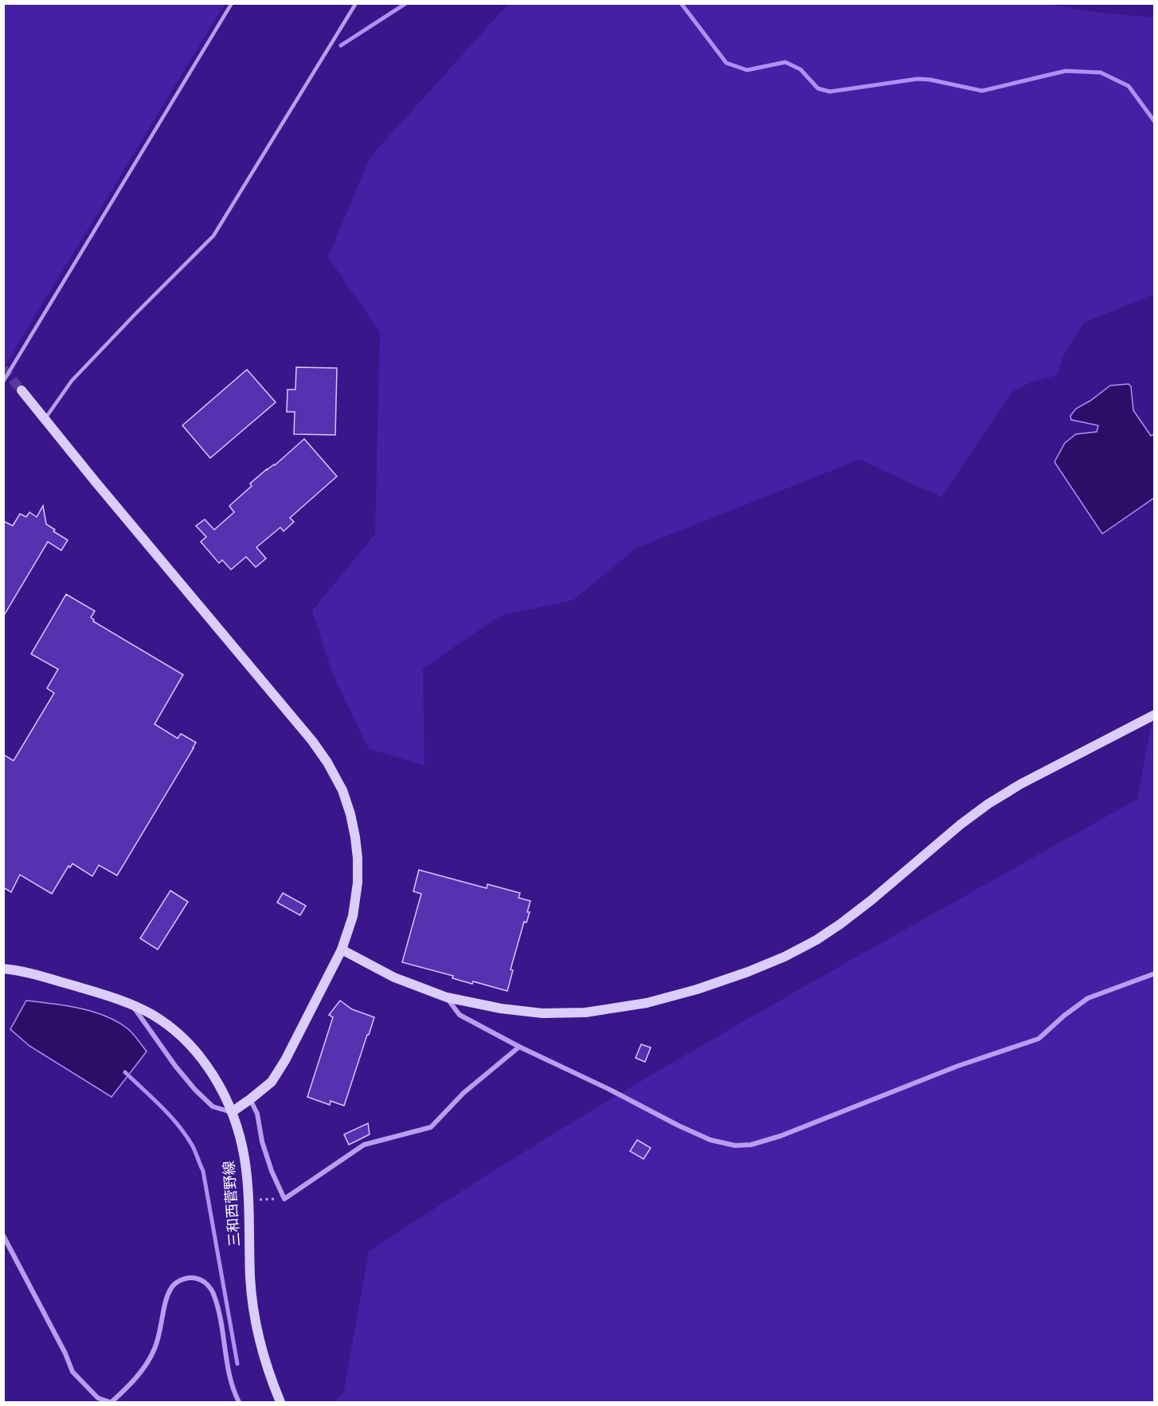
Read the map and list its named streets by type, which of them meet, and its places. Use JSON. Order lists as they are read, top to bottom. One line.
{"streets":{"street":["三和西菅野線"]}}
